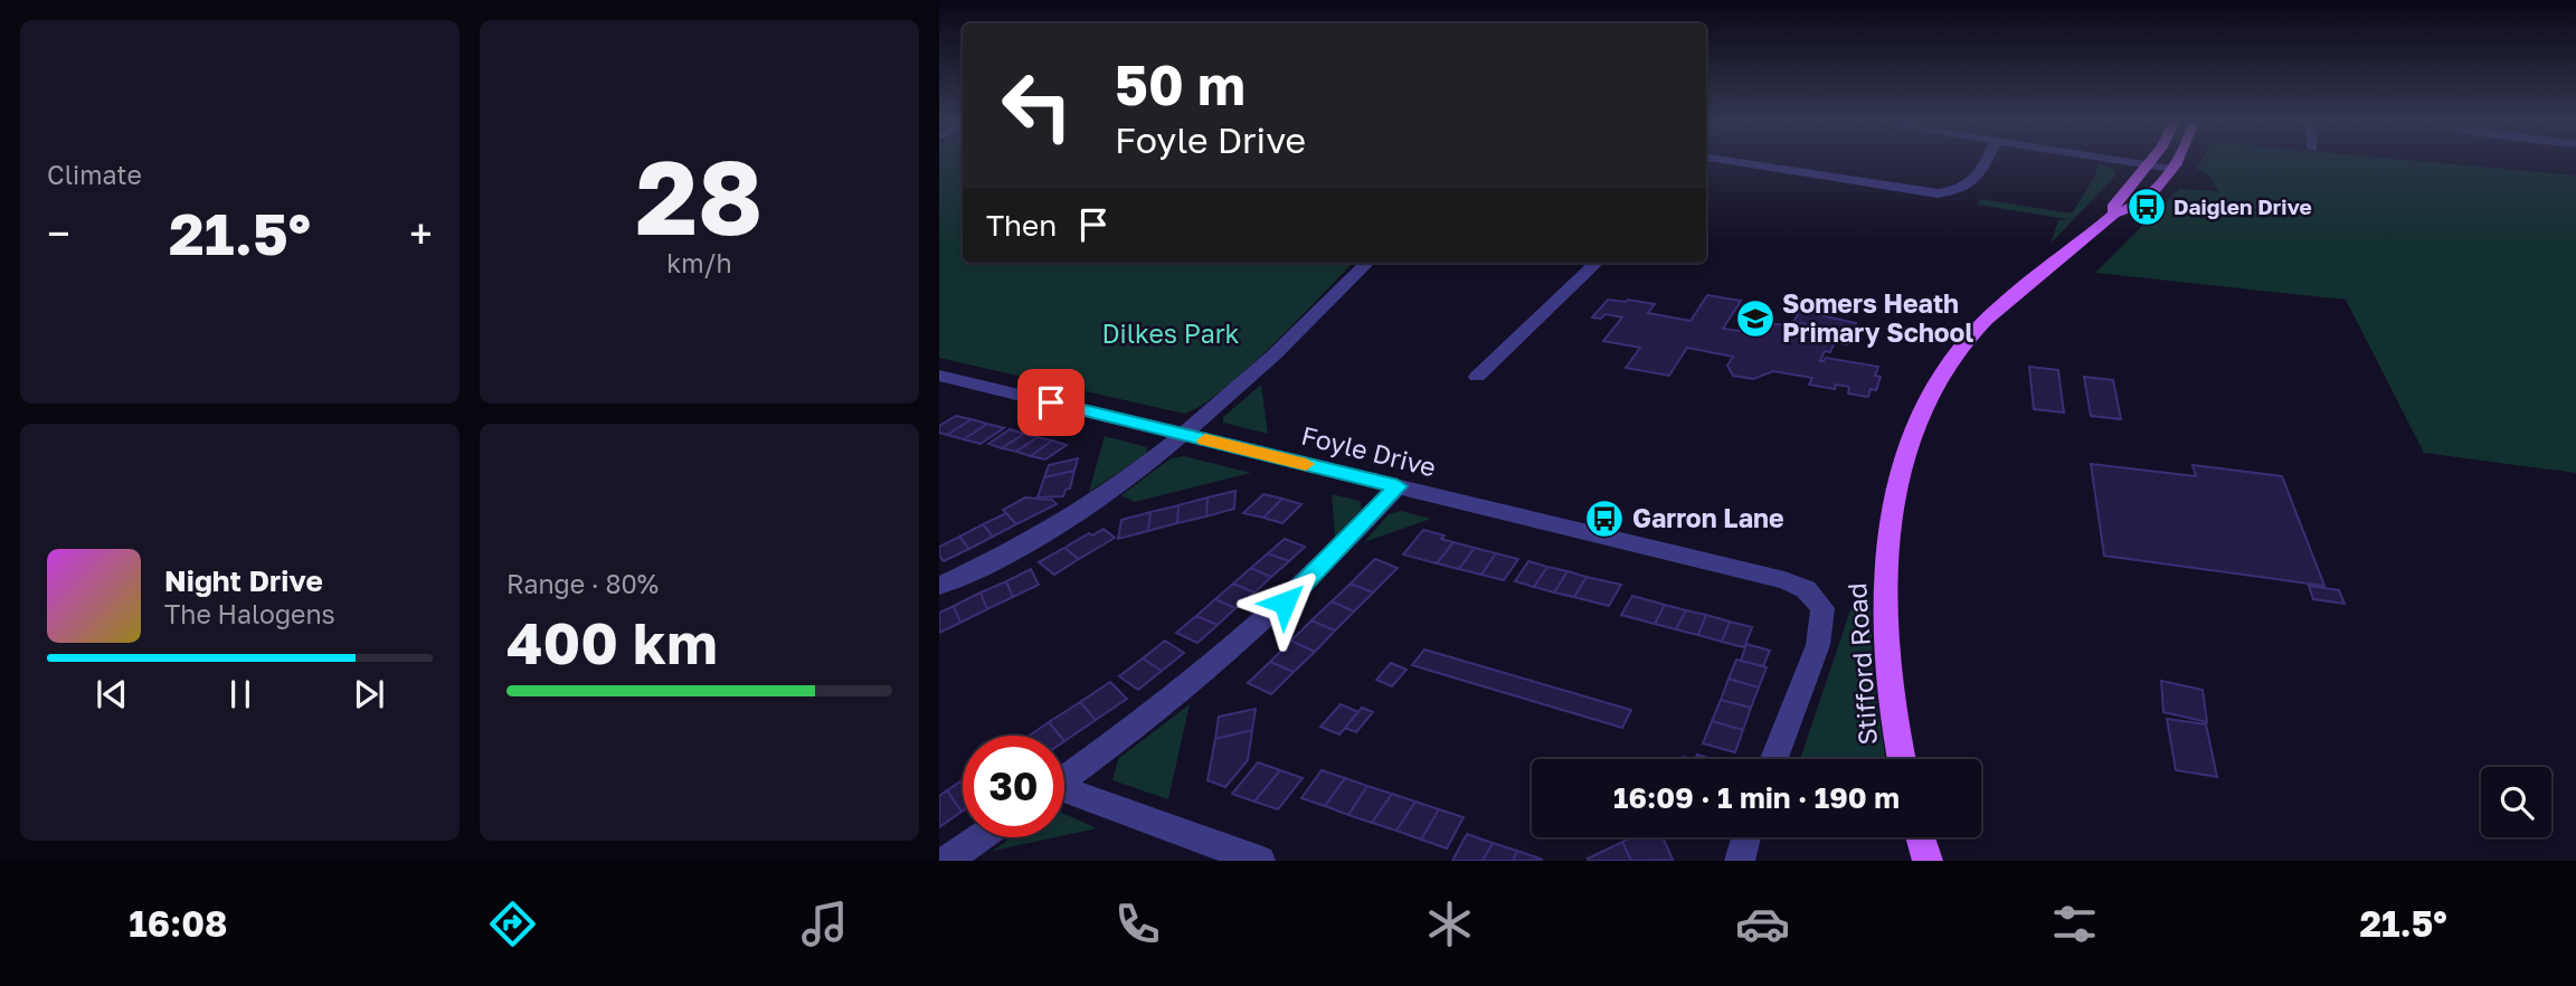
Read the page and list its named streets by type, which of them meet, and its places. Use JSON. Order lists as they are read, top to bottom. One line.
{"streets":{"main road":["Stifford Road"],"street":["Foyle Drive"]},"crossings":[["Foyle Drive","Stifford Road"]],"parks":["Dilkes Park"],"places":{"bus stop":["Daiglen Drive","Garron Lane"],"school or university":["Somers Heath Primary School"]},"page":{"tile":["Climate",["28","km/h"],["Range · 80%","400 km"]],"turn":["50 m","Foyle Drive"],"then":"Then","heat":["−","21.5°","+"],"song":["Night Drive","The Halogens"],"limit":"30","trip":"16:09 · 1 min · 190 m","tabs":["16:08","21.5°"]}}
